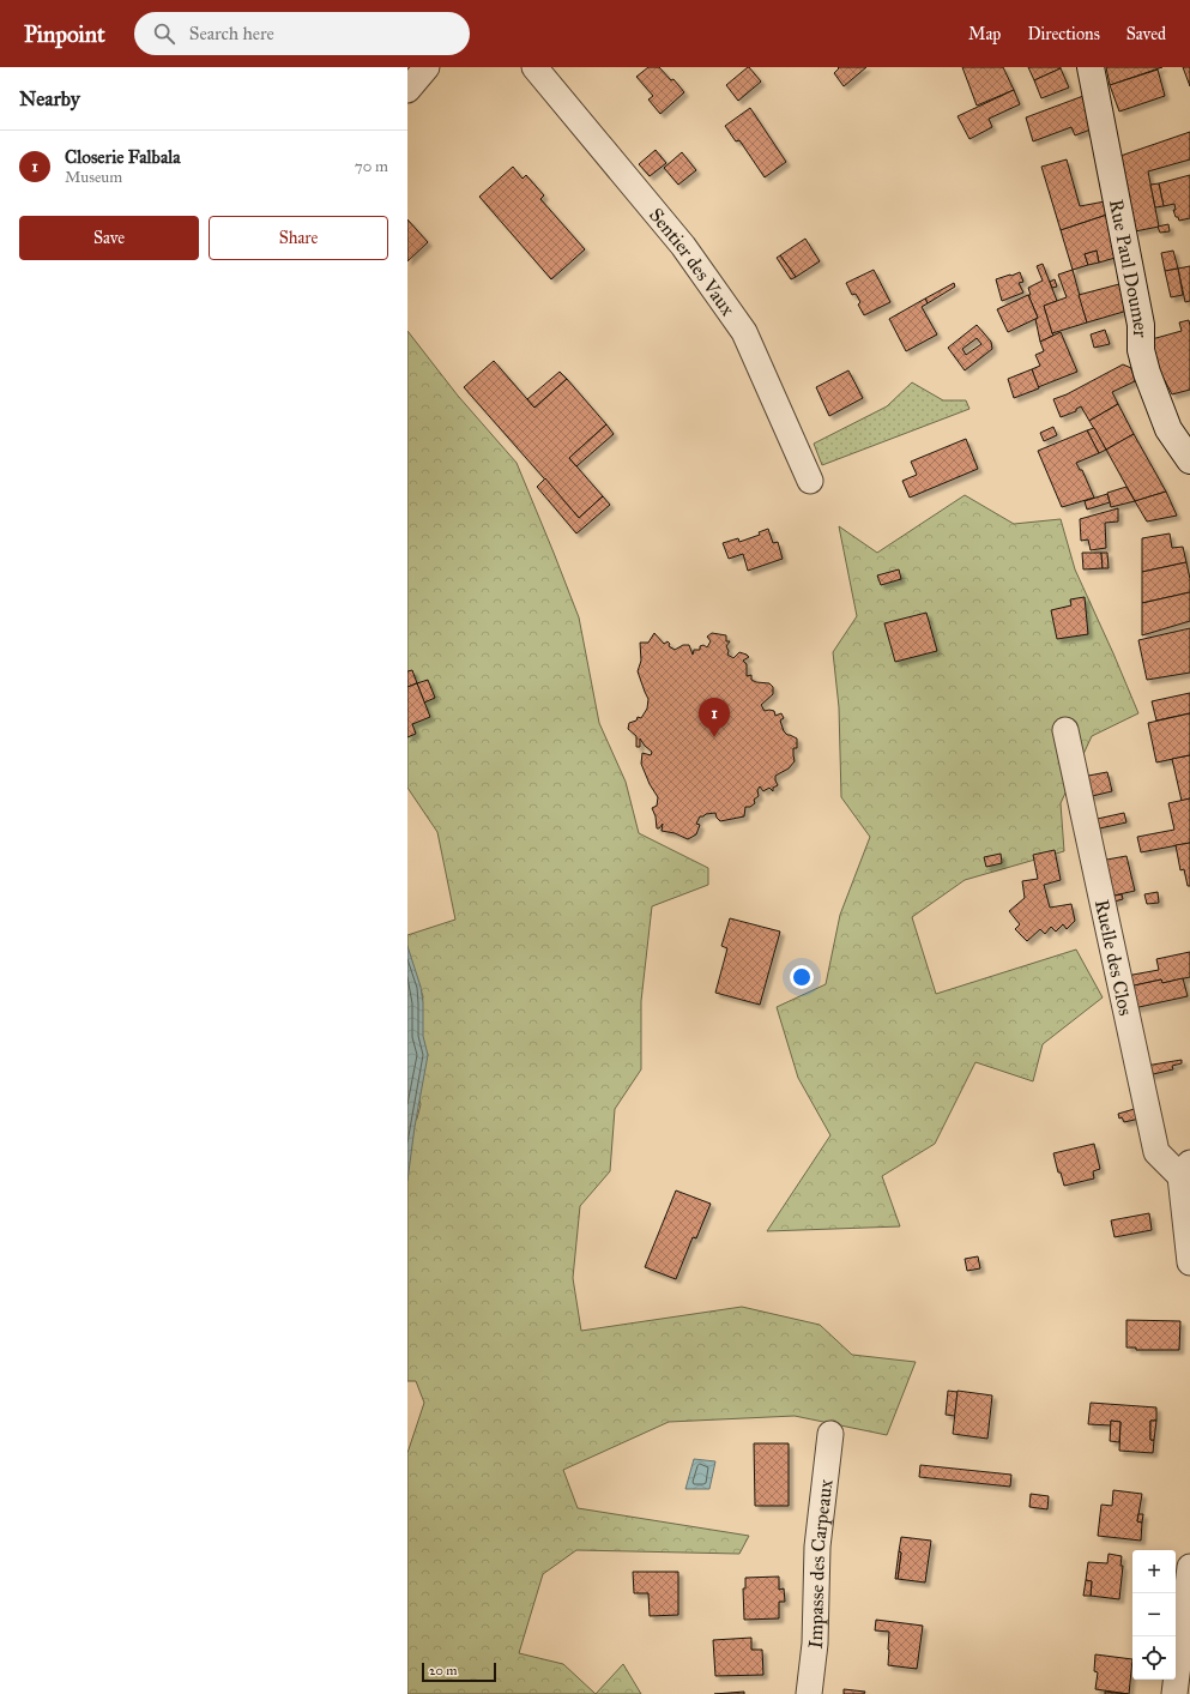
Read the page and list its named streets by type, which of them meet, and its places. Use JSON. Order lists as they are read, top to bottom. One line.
{"streets":{"street":["Sentier des Vaux","Rue Paul Doumer","Ruelle des Clos","Impasse des Carpeaux"]},"scale_bar":"20 m","page":{"header":"Pinpoint","search":"Search here","nav":["Map","Directions","Saved"],"heading":"Nearby","list":[{"mark":"1","name":"Closerie Falbala","note":"Museum","value":"70 m"}],"buttons":["Save","Share"],"pins":"1","map_buttons":["+","−"],"scale":"20 m"}}
